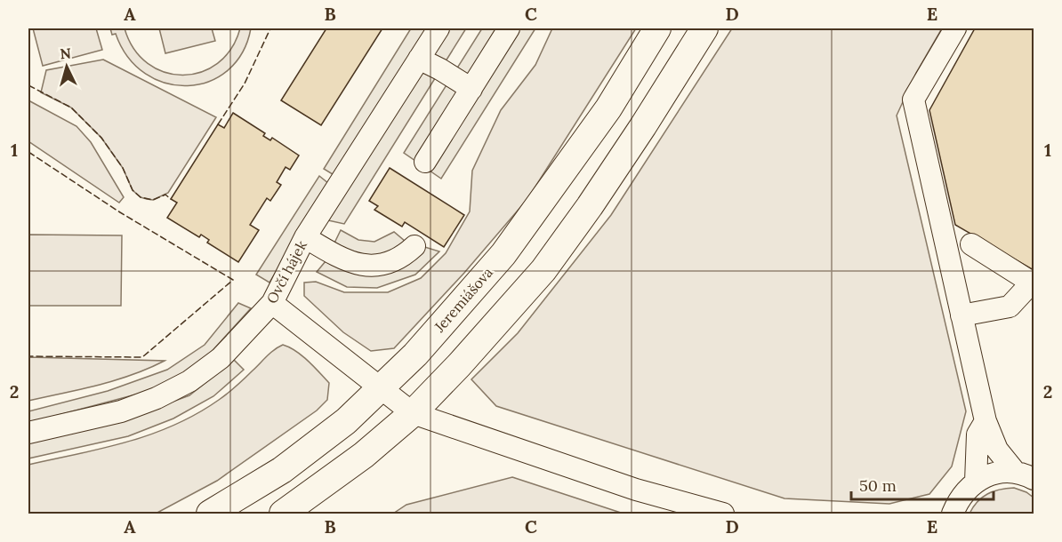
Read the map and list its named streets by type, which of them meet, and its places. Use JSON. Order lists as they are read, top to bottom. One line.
{"streets":{"main road":["Jeremiášova"],"street":["Ovčí hájek"]},"scale_bar":"50 m","north":"top","grid":{"columns":["A","B","C","D","E"],"rows":["1","2"]}}
